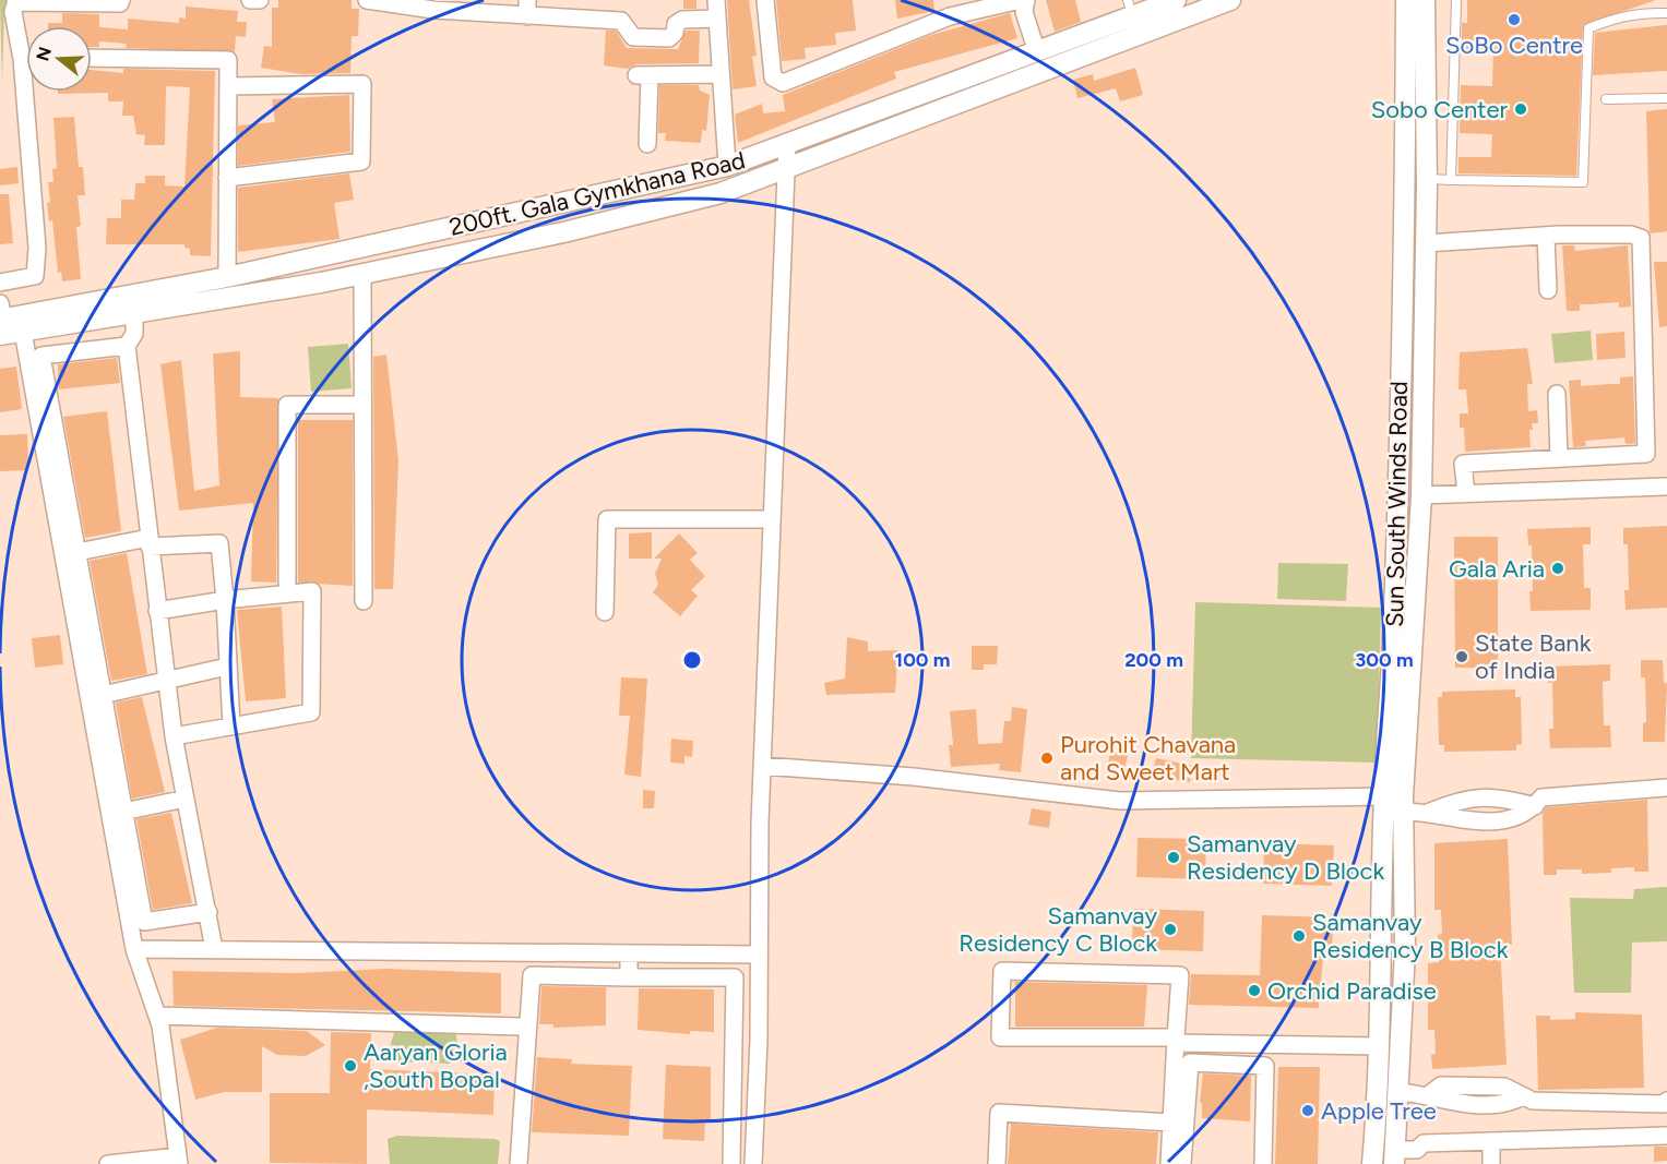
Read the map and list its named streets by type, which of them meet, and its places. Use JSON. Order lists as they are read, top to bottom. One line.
{"streets":{"street":["200ft. Gala Gymkhana Road","Sun South Winds Road"]},"places":["SoBo Centre","Sobo Center","Gala Aria","State Bank of India","Purohit Chavana and Sweet Mart","Samanvay Residency D Block","Samanvay Residency C Block","Samanvay Residency B Block","Orchid Paradise","Aaryan Gloria ,South Bopal","Apple Tree"],"north":"left","rings":["100 m","200 m","300 m"]}
